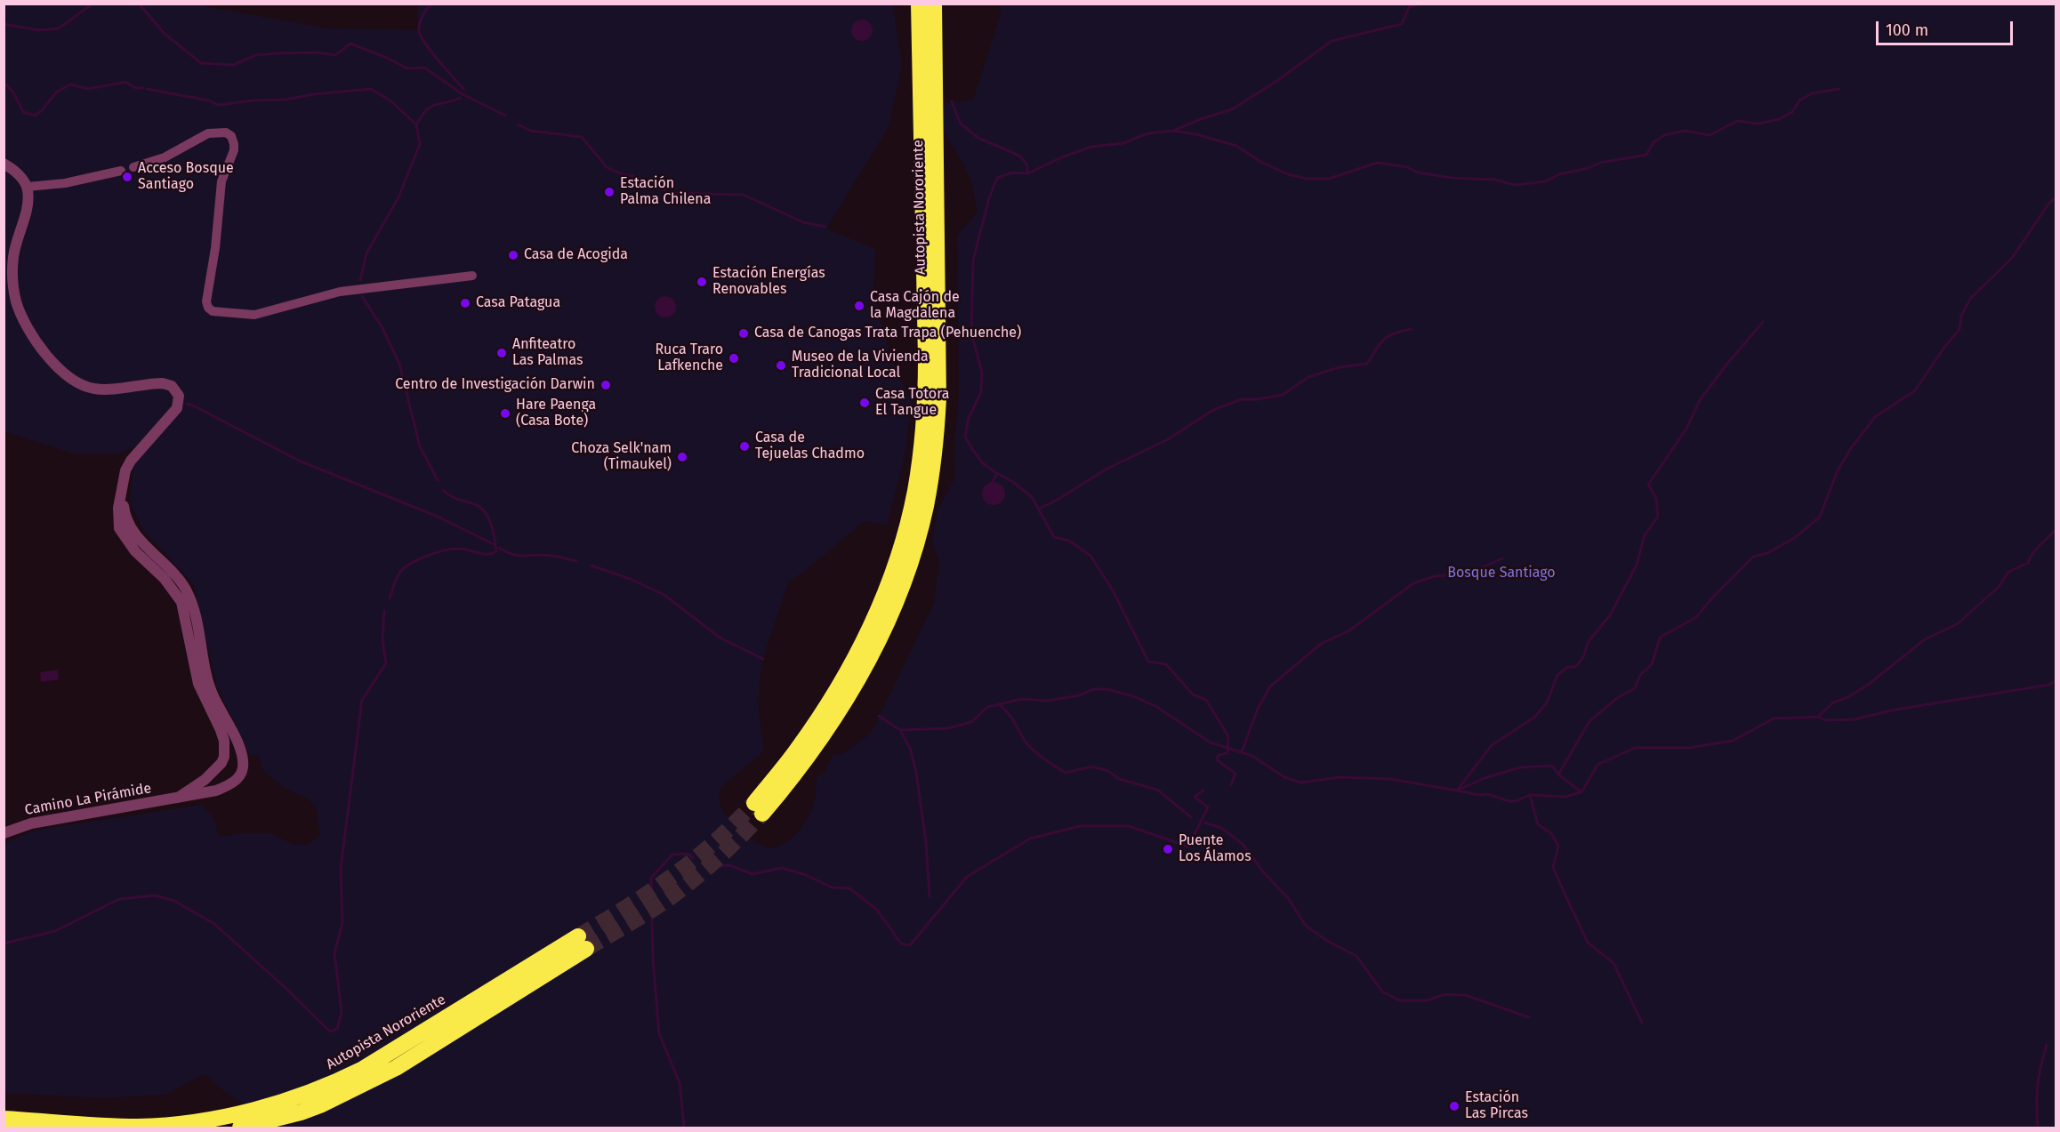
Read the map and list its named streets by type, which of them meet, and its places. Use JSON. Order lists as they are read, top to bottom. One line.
{"streets":{"highway":["Autopista Nororiente"],"street":["Camino La Pirámide"]},"parks":["Bosque Santiago"],"places":["Acceso Bosque Santiago","Estación Palma Chilena","Casa de Acogida","Estación Energías Renovables","Casa Patagua","Casa Cajón de la Magdalena","Casa de Canogas Trata Trapa (Pehuenche)","Anfiteatro Las Palmas","Ruca Traro Lafkenche","Museo de la Vivienda Tradicional Local","Centro de Investigación Darwin","Casa Totora El Tangue","Hare Paenga (Casa Bote)","Casa de Tejuelas Chadmo","Choza Selk'nam (Timaukel)","Puente Los Álamos","Estación Las Pircas"],"scale_bar":"100 m"}
